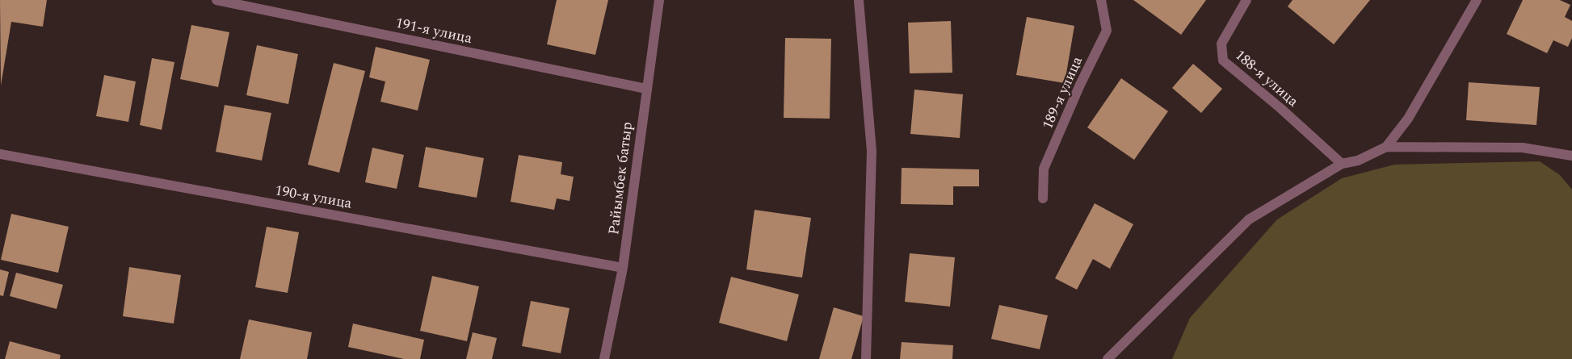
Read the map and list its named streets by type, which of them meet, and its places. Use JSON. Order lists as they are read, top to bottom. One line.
{"streets":{"street":["191-я улица","188-я улица","189-я улица","Райымбек батыр","190-я улица"]},"crossings":[["191-я улица","Райымбек батыр"],["Райымбек батыр","190-я улица"]]}
